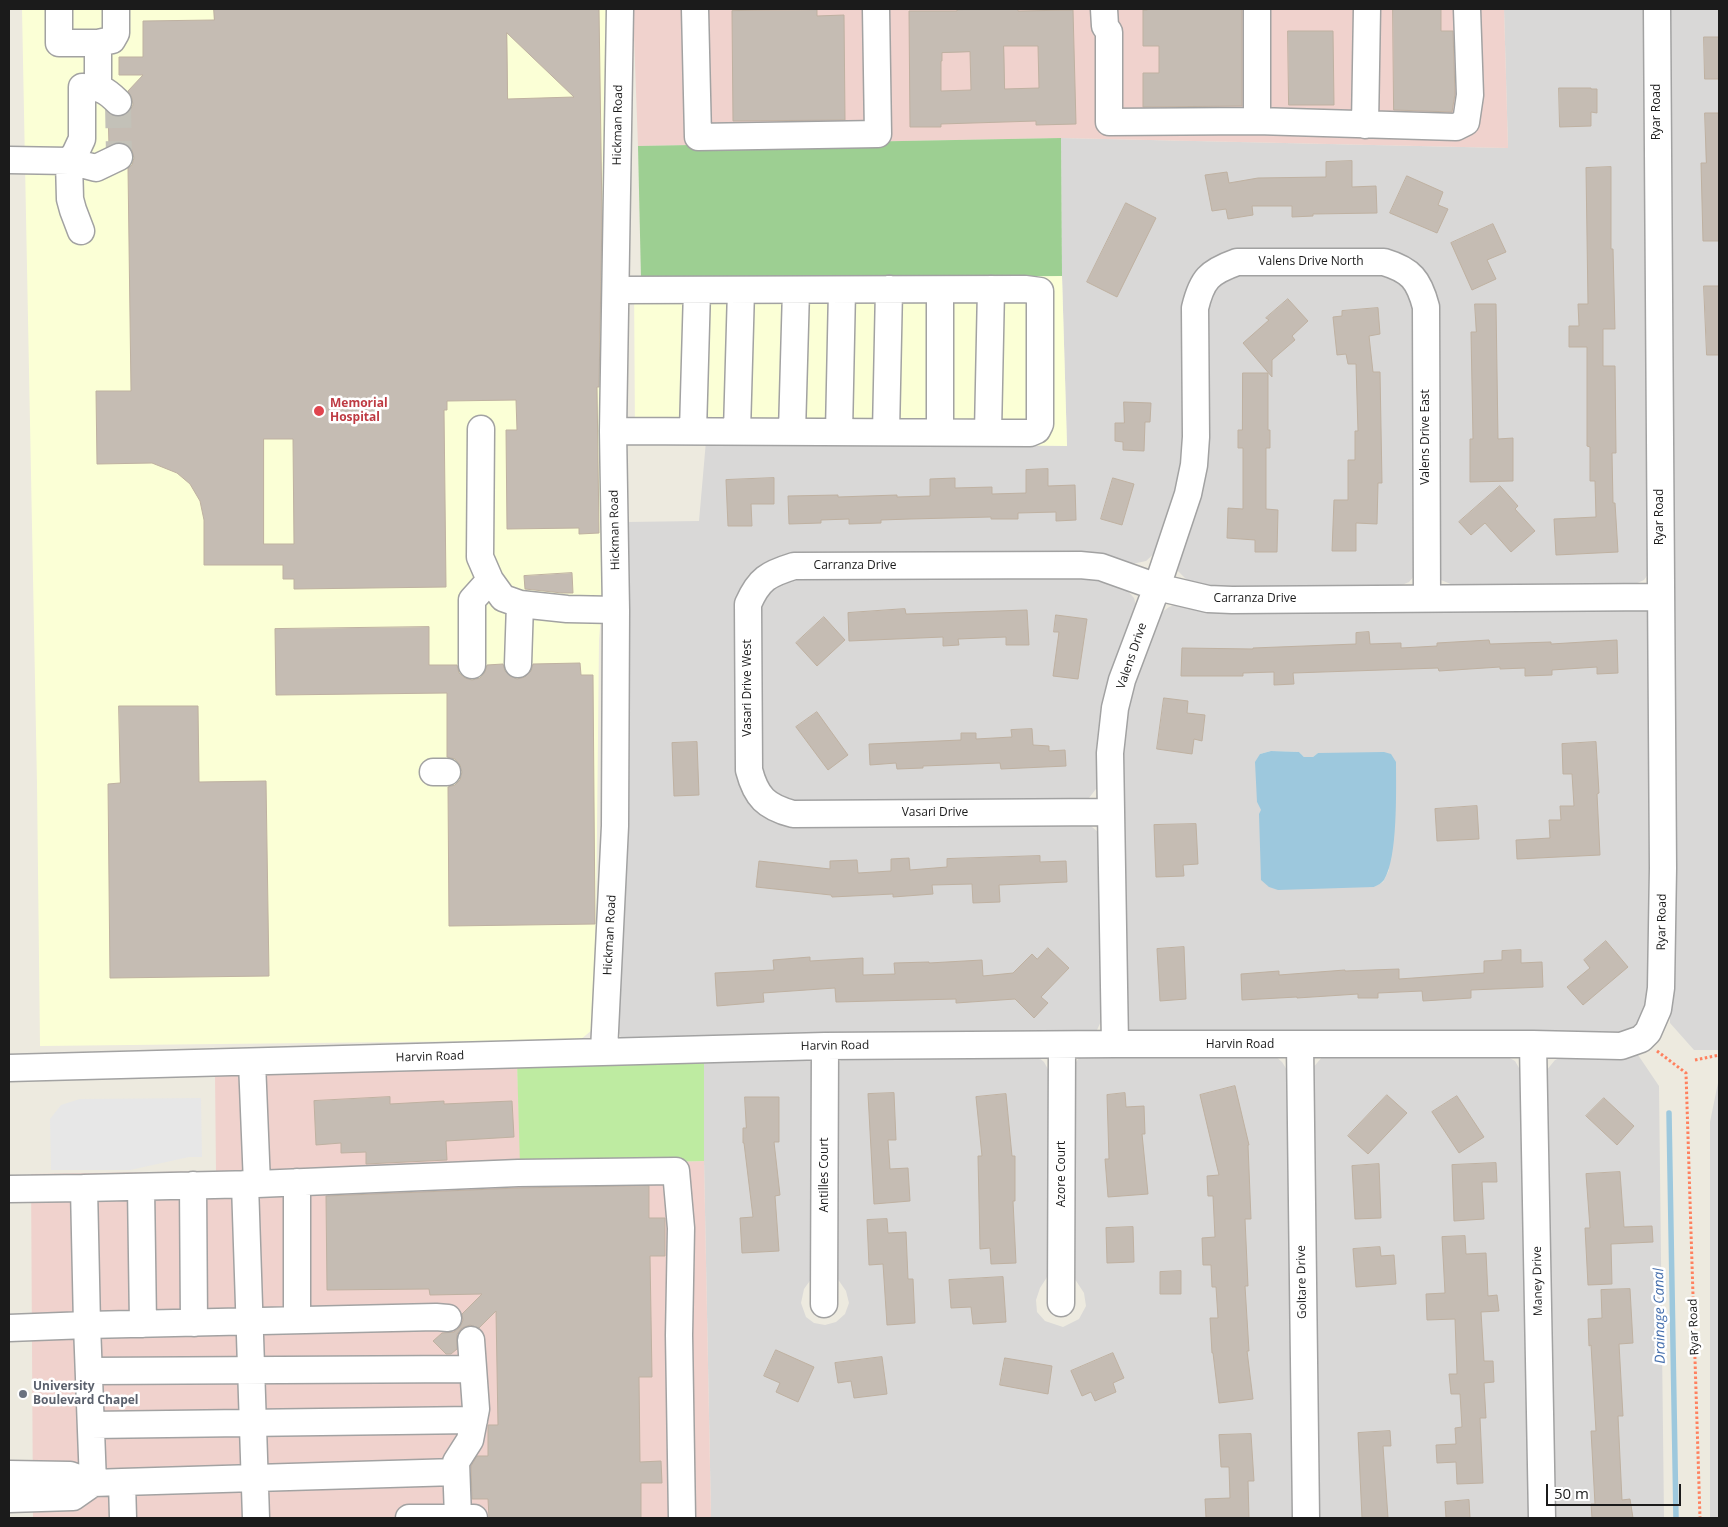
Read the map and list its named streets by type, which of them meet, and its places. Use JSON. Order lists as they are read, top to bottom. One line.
{"streets":{"street":["Ryar Road","Hickman Road","Valens Drive North","Valens Drive East","Carranza Drive","Valens Drive","Vasari Drive West","Vasari Drive","Harvin Road","Azore Court","Antilles Court","Maney Drive","Goltare Drive"]},"crossings":[["Ryar Road","Carranza Drive"],["Ryar Road","Harvin Road"],["Hickman Road","Harvin Road"],["Valens Drive North","Valens Drive East"],["Valens Drive North","Valens Drive"],["Valens Drive East","Carranza Drive"],["Carranza Drive","Valens Drive"],["Carranza Drive","Vasari Drive West"],["Valens Drive","Vasari Drive"],["Valens Drive","Harvin Road"],["Vasari Drive West","Vasari Drive"],["Harvin Road","Azore Court"],["Harvin Road","Antilles Court"],["Harvin Road","Maney Drive"],["Harvin Road","Goltare Drive"]],"water":["Drainage Canal"],"places":["Memorial Hospital","University Boulevard Chapel"],"scale_bar":"50 m"}
